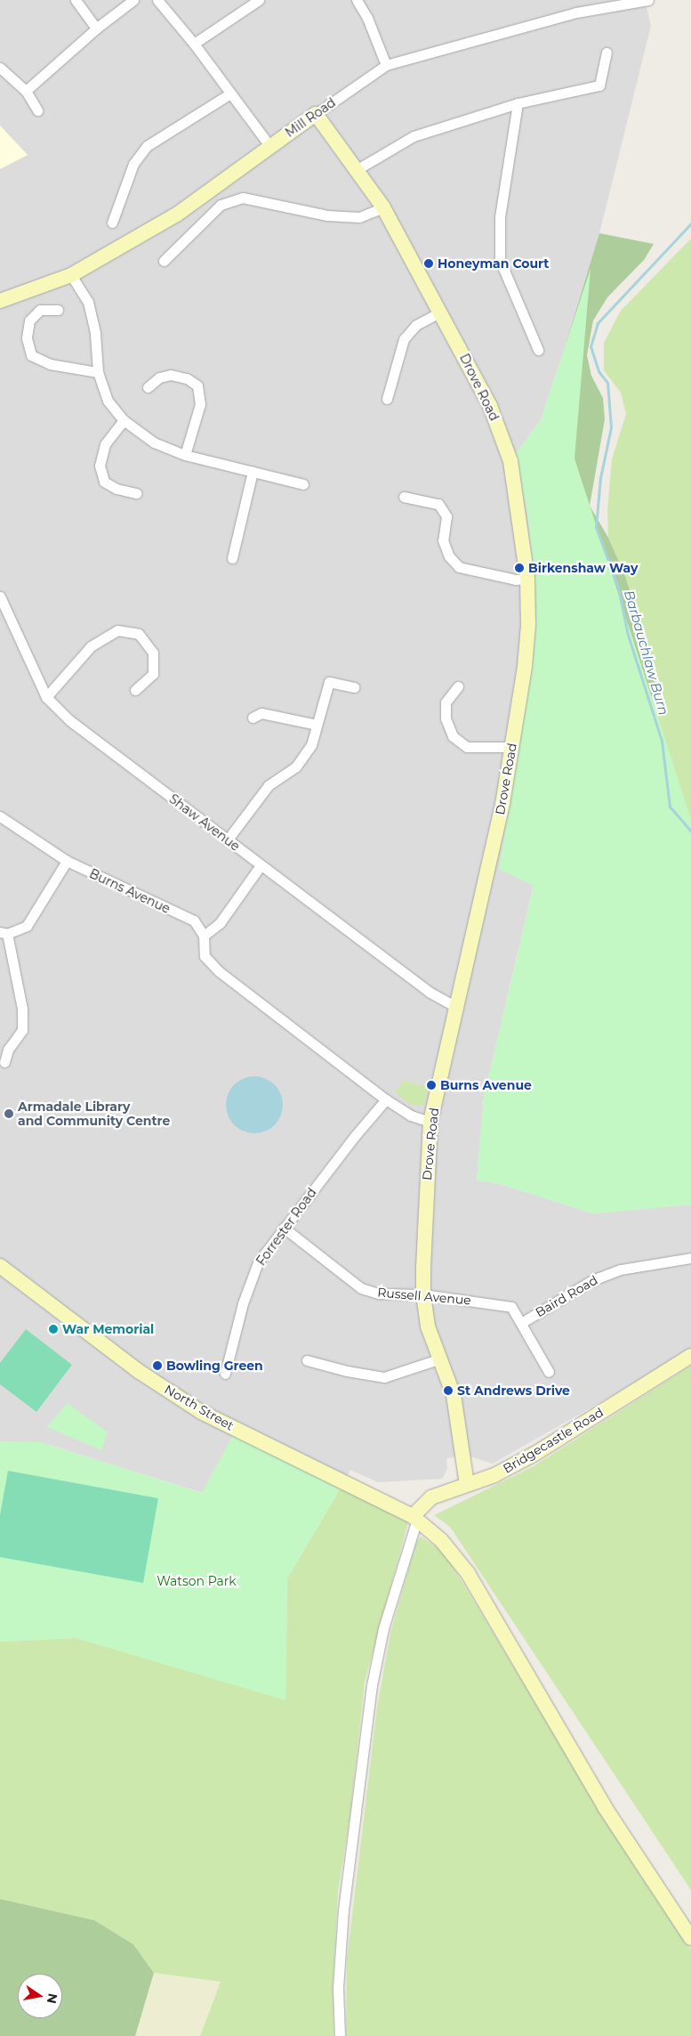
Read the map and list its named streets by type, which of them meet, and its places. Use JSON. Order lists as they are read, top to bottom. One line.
{"streets":{"street":["Mill Road","Drove Road","Shaw Avenue","Burns Avenue","Forrester Road","Russell Avenue","Baird Road","North Street","Bridgecastle Road"]},"crossings":[["Mill Road","Drove Road"],["Drove Road","Shaw Avenue"],["Drove Road","Russell Avenue"],["Drove Road","Bridgecastle Road"],["Forrester Road","Russell Avenue"],["Russell Avenue","Baird Road"],["North Street","Bridgecastle Road"]],"water":["Barbauchlaw Burn"],"parks":["Watson Park"],"places":["Honeyman Court","Birkenshaw Way","Burns Avenue","Armadale Library and Community Centre","War Memorial","Bowling Green","St Andrews Drive"],"north":"right"}
